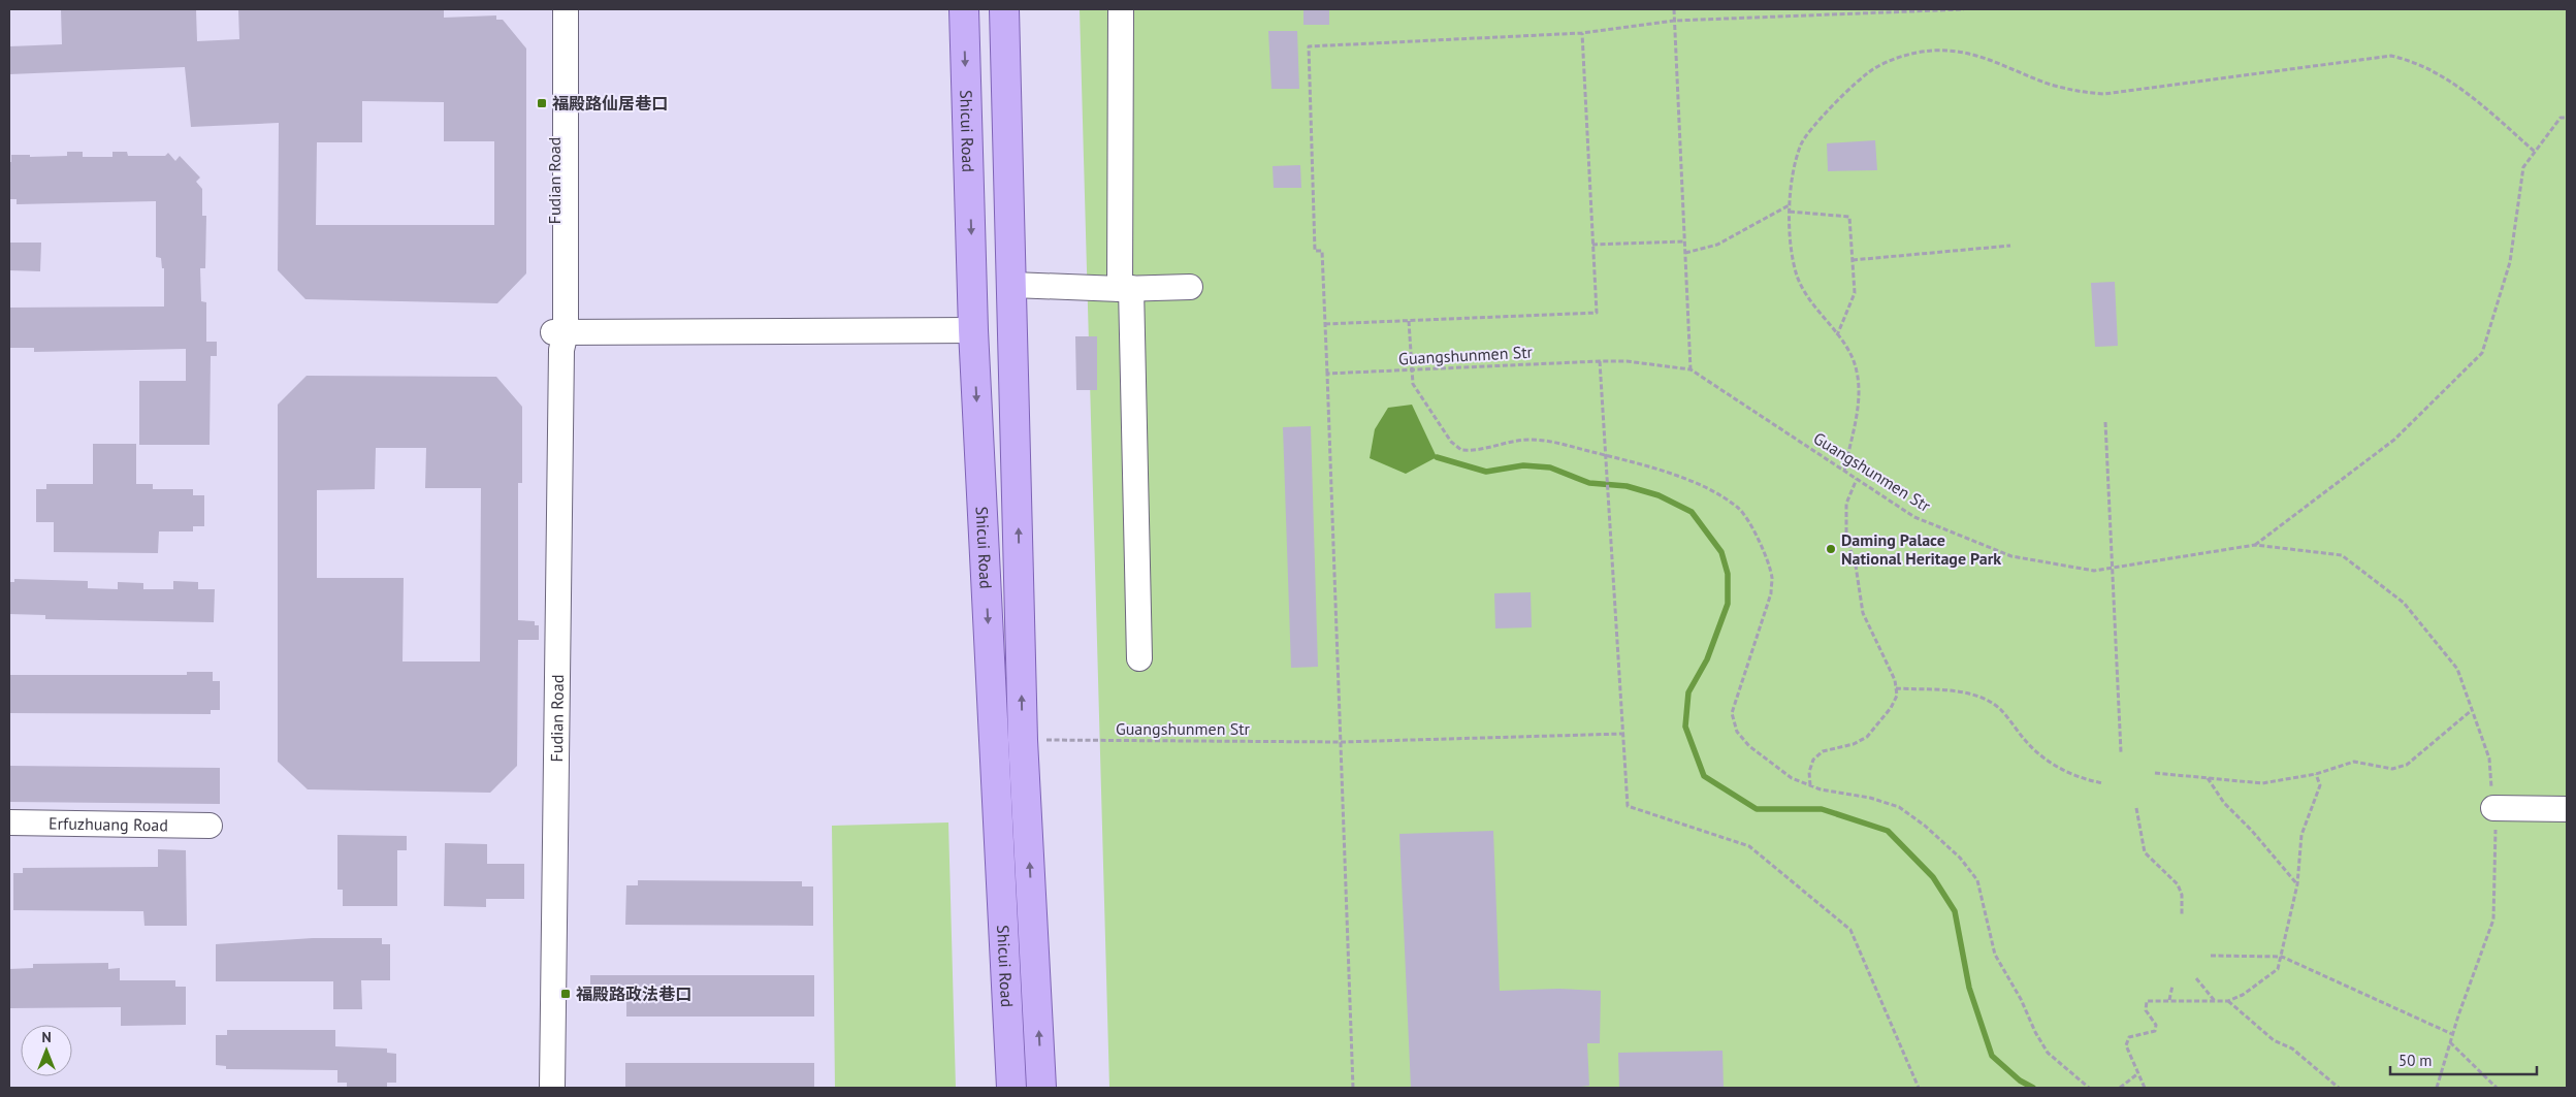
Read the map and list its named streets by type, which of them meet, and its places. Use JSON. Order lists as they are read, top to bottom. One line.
{"streets":{"main road":["Shicui Road"],"street":["Fudian Road","Erfuzhuang Road"],"path":["Guangshunmen Str"]},"crossings":[["Shicui Road","Guangshunmen Str"]],"places":{"transit":["福殿路仙居巷口","福殿路政法巷口"],"other":["Daming Palace National Heritage Park"]},"scale_bar":"50 m","north":"top"}
